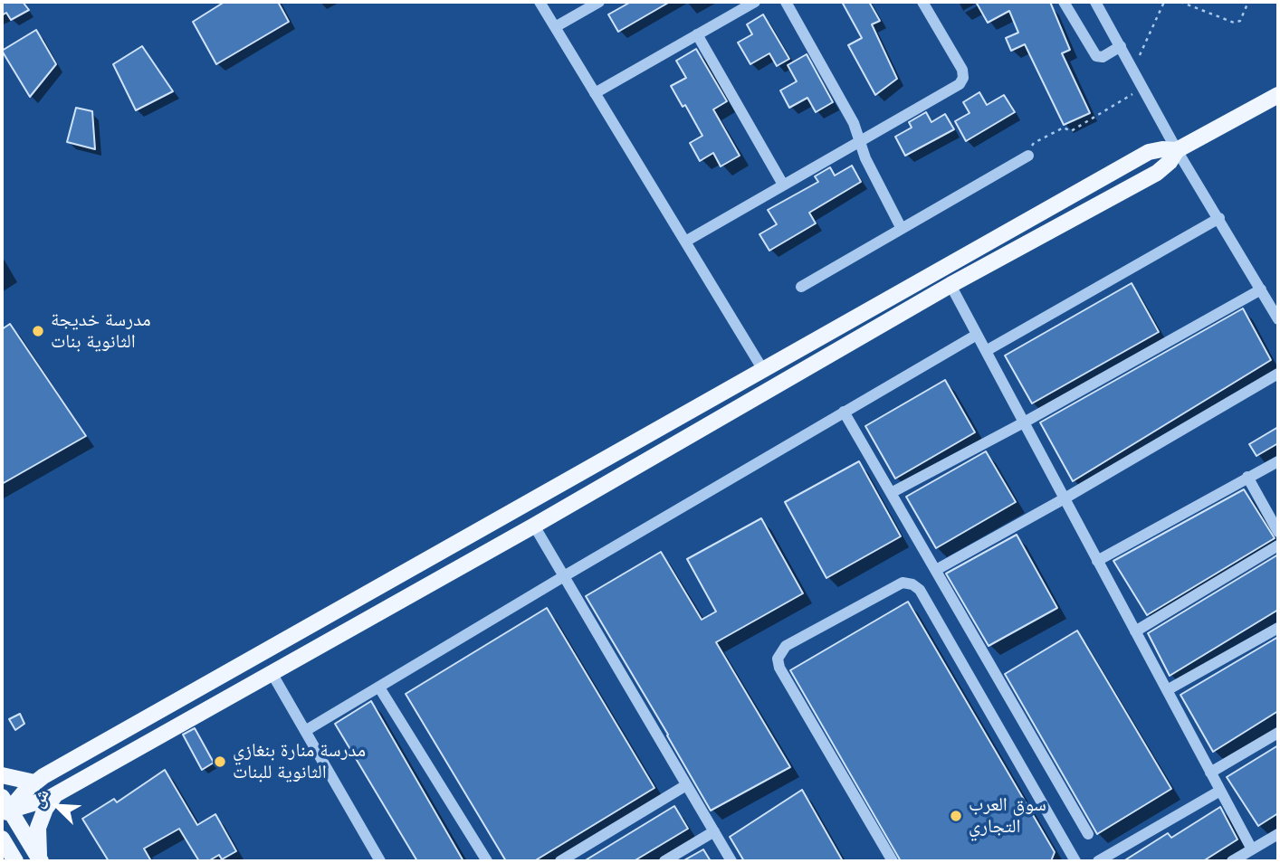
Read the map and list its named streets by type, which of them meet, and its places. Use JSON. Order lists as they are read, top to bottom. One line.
{"places":["مدرسة خديجة الثانوية بنات","مدرسة منارة بنغازي الثانوية للبنات","سوق العرب التجاري"],"north":"top left"}
